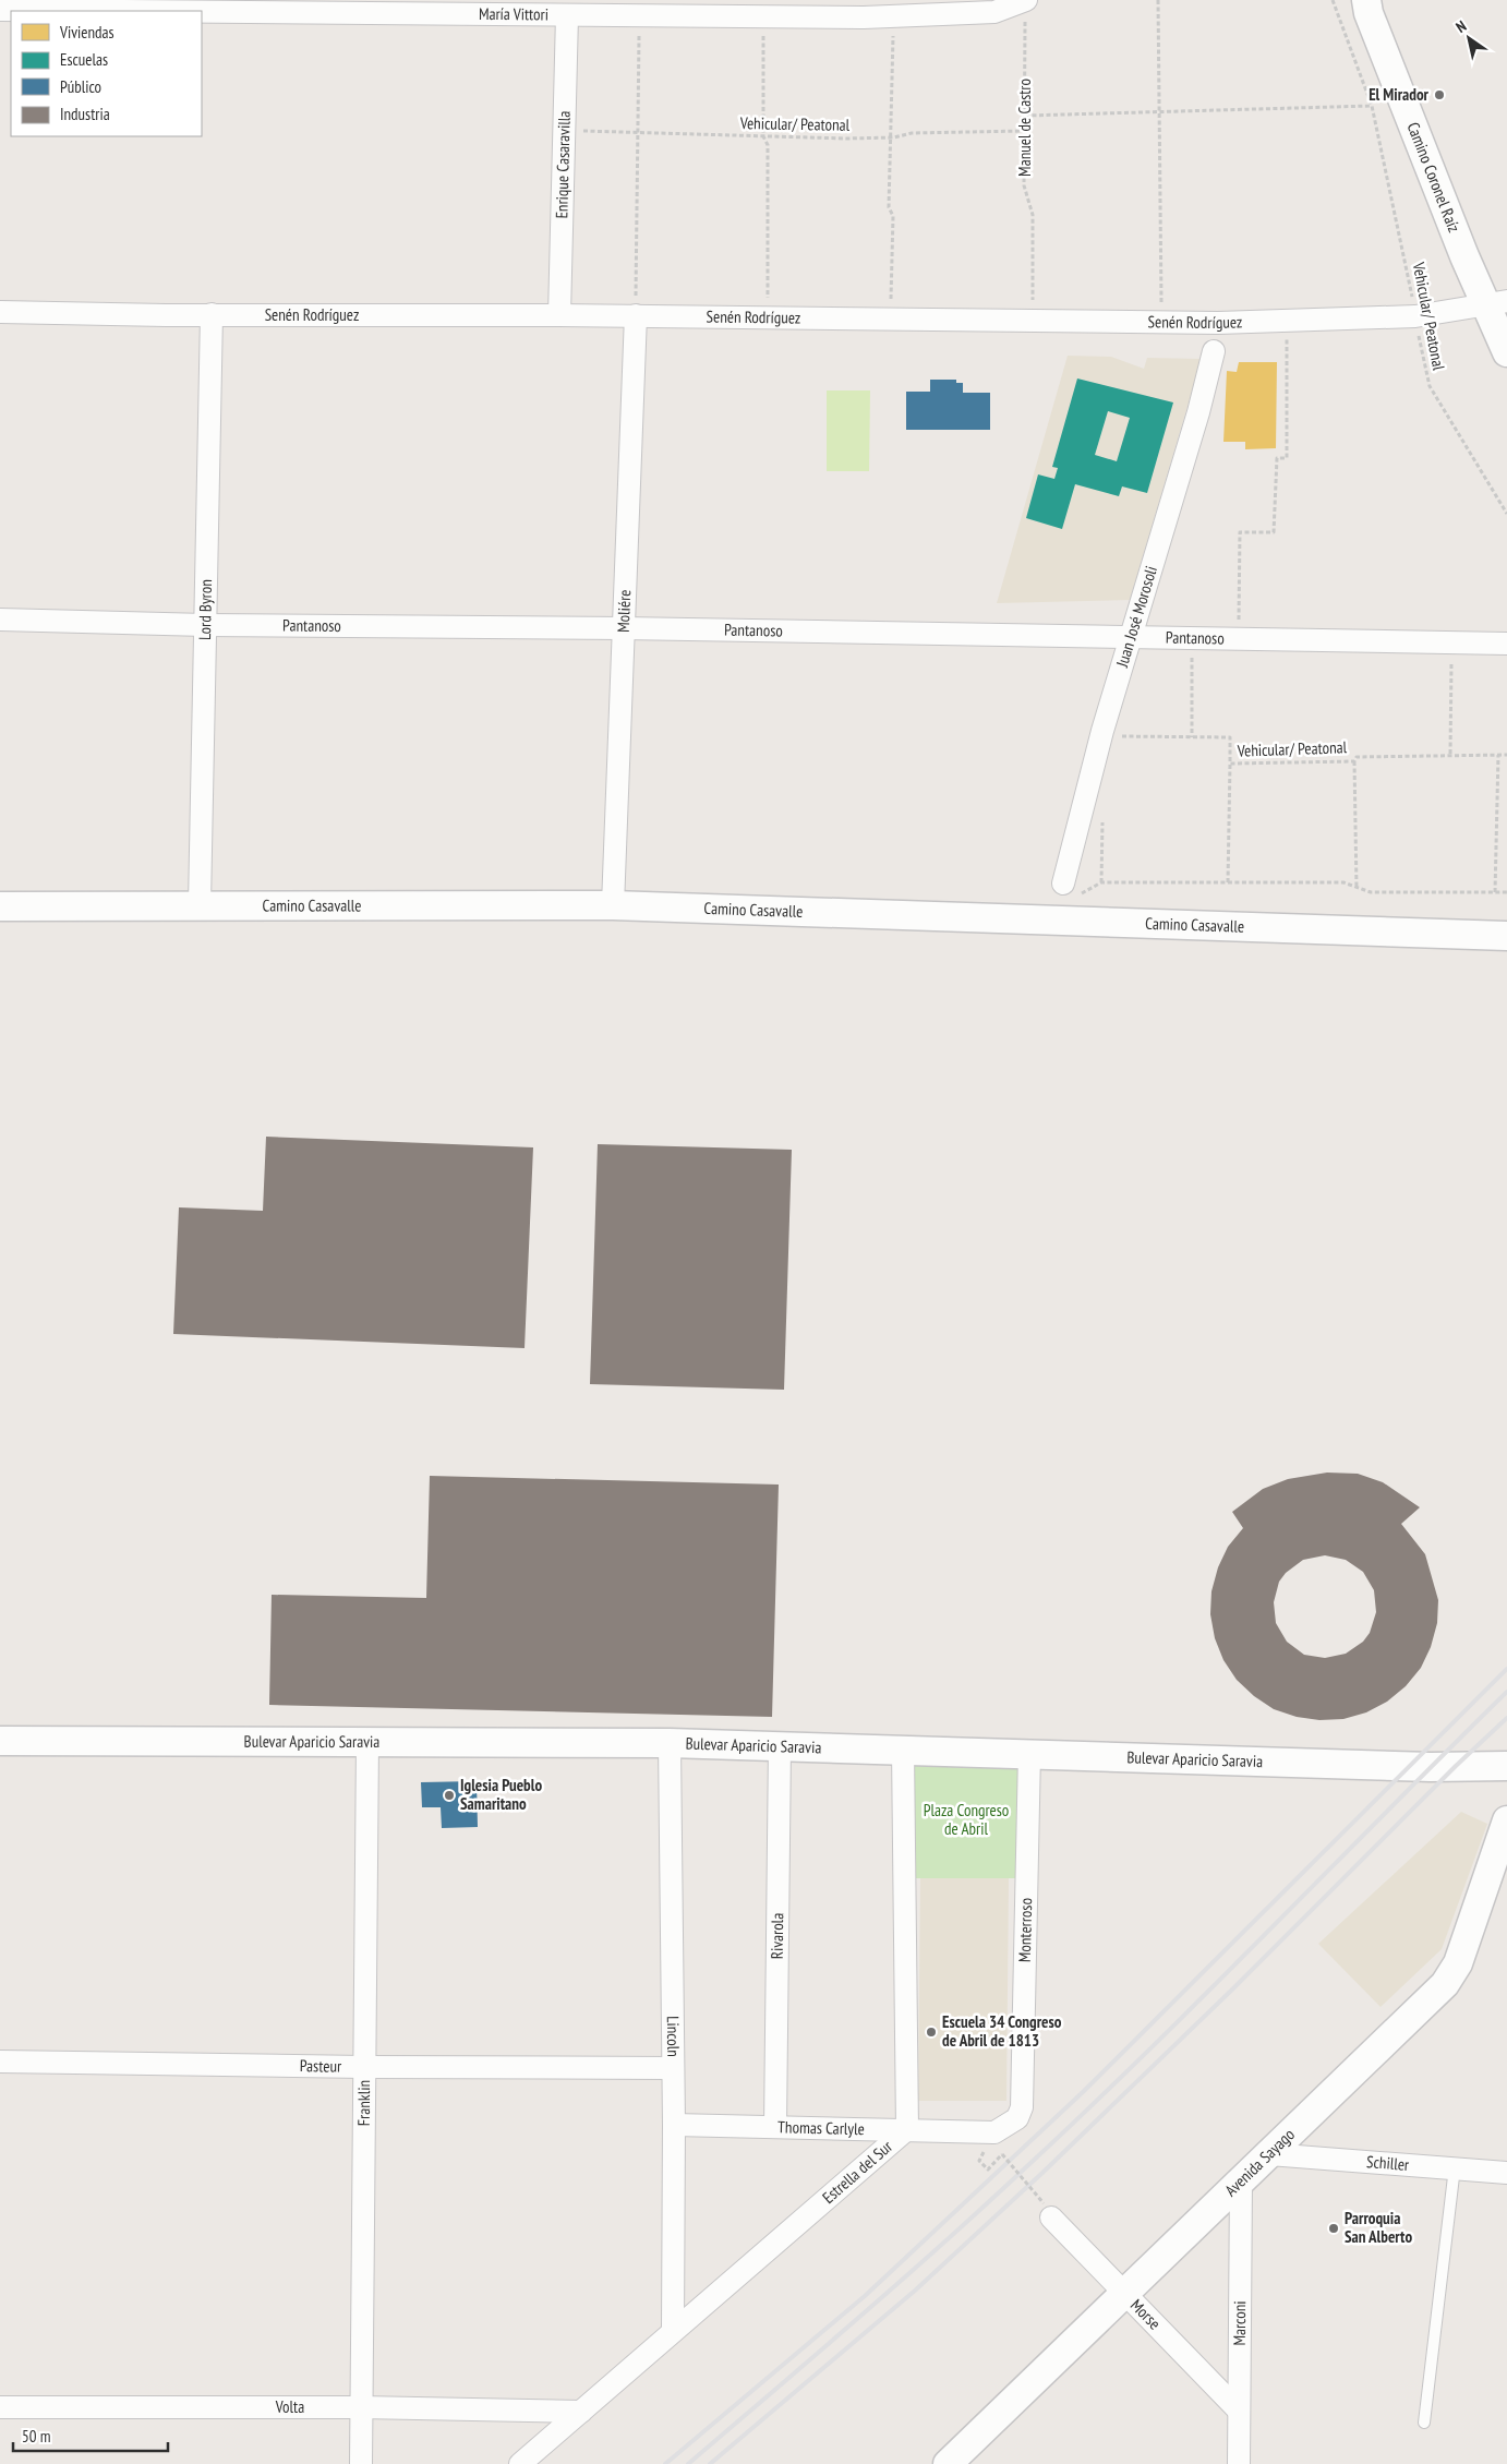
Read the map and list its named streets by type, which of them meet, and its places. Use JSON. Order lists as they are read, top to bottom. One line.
{"streets":{"street":["María Vittori","Enrique Casaravilla","Camino Coronel Raíz","Senén Rodríguez","Lord Byron","Moliére","Juan José Morosoli","Pantanoso","Camino Casavalle","Bulevar Aparicio Saravia","Monterroso","Rivarola","Lincoln","Pasteur","Franklin","Thomas Carlyle","Schiller","Avenida Sayago","Estrella del Sur","Morse","Marconi","Volta"],"path":["Vehicular/ Peatonal","Manuel de Castro"]},"crossings":[["María Vittori","Manuel de Castro"],["María Vittori","Enrique Casaravilla"],["Vehicular/ Peatonal","Manuel de Castro"],["Vehicular/ Peatonal","Enrique Casaravilla"],["Vehicular/ Peatonal","Senén Rodríguez"],["Vehicular/ Peatonal","Juan José Morosoli"],["Manuel de Castro","Senén Rodríguez"],["Enrique Casaravilla","Senén Rodríguez"],["Camino Coronel Raíz","Senén Rodríguez"],["Senén Rodríguez","Lord Byron"],["Senén Rodríguez","Moliére"],["Lord Byron","Pantanoso"],["Lord Byron","Camino Casavalle"],["Moliére","Pantanoso"],["Moliére","Camino Casavalle"],["Juan José Morosoli","Pantanoso"],["Bulevar Aparicio Saravia","Monterroso"],["Bulevar Aparicio Saravia","Rivarola"],["Bulevar Aparicio Saravia","Lincoln"],["Bulevar Aparicio Saravia","Franklin"],["Bulevar Aparicio Saravia","Estrella del Sur"],["Monterroso","Thomas Carlyle"],["Rivarola","Thomas Carlyle"],["Lincoln","Pasteur"],["Lincoln","Thomas Carlyle"],["Lincoln","Estrella del Sur"],["Pasteur","Franklin"],["Franklin","Volta"],["Thomas Carlyle","Estrella del Sur"],["Schiller","Avenida Sayago"],["Avenida Sayago","Morse"],["Avenida Sayago","Marconi"],["Estrella del Sur","Volta"],["Morse","Marconi"]],"parks":["Plaza Congreso de Abril"],"places":["El Mirador","Iglesia Pueblo Samaritano","Escuela 34 Congreso de Abril de 1813","Parroquia San Alberto"],"legend":["Viviendas","Escuelas","Público","Industria"],"scale_bar":"50 m","north":"top left"}
